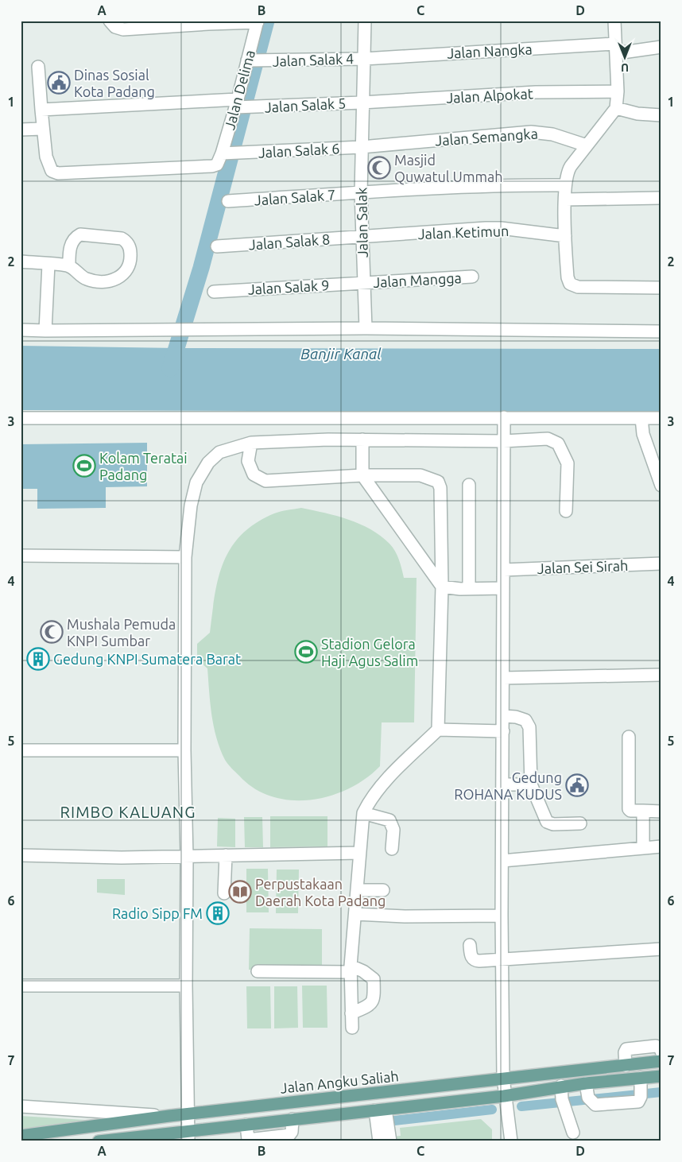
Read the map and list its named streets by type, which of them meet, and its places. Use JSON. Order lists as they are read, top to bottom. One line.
{"streets":{"main road":["Jalan Angku Saliah"],"street":["Jalan Nangka","Jalan Salak 4","Jalan Delima","Jalan Alpokat","Jalan Salak 5","Jalan Semangka","Jalan Salak 6","Jalan Salak 7","Jalan Salak","Jalan Ketimun","Jalan Salak 8","Jalan Mangga","Jalan Salak 9","Jalan Sei Sirah"]},"crossings":[["Jalan Nangka","Jalan Salak 4"],["Jalan Nangka","Jalan Salak"],["Jalan Salak 4","Jalan Delima"],["Jalan Salak 4","Jalan Salak"],["Jalan Delima","Jalan Salak 5"],["Jalan Delima","Jalan Salak 6"],["Jalan Alpokat","Jalan Salak 5"],["Jalan Alpokat","Jalan Salak"],["Jalan Salak 5","Jalan Salak"],["Jalan Semangka","Jalan Salak 6"],["Jalan Semangka","Jalan Salak"],["Jalan Salak 6","Jalan Salak"],["Jalan Salak 7","Jalan Salak"],["Jalan Salak","Jalan Ketimun"],["Jalan Salak","Jalan Salak 8"],["Jalan Salak","Jalan Mangga"],["Jalan Salak","Jalan Salak 9"],["Jalan Ketimun","Jalan Salak 8"],["Jalan Mangga","Jalan Salak 9"]],"districts":["RIMBO KALUANG"],"water":["Banjir Kanal"],"places":{"public building":["Dinas Sosial Kota Padang","Gedung ROHANA KUDUS"],"mosque":["Masjid Quwatul Ummah","Mushala Pemuda KNPI Sumbar"],"sports":["Kolam Teratai Padang","Stadion Gelora Haji Agus Salim"],"building":["Gedung KNPI Sumatera Barat","Radio Sipp FM"],"library":["Perpustakaan Daerah Kota Padang"]},"north":"bottom","grid":{"columns":["A","B","C","D"],"rows":["1","2","3","4","5","6","7"]}}
